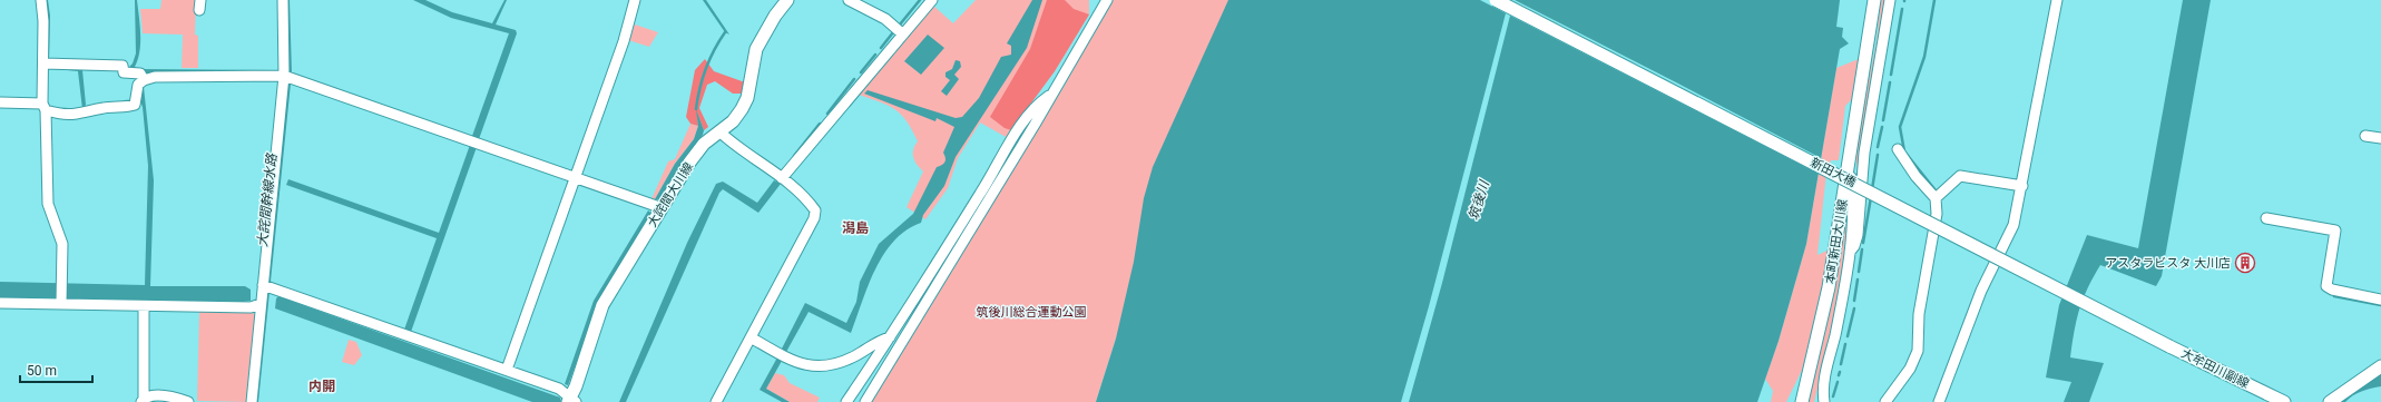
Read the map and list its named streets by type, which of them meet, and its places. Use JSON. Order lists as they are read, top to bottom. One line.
{"streets":{"main road":["新田大橋","大詫間大川線","本町新田大川線","大牟田川副線"]},"crossings":[["新田大橋","大牟田川副線"]],"districts":["潟島","内開"],"water":["大詫間幹線水路","筑後川"],"parks":["筑後川総合運動公園"],"places":{"building":["アスタラビスタ 大川店"]},"scale_bar":"50 m"}
